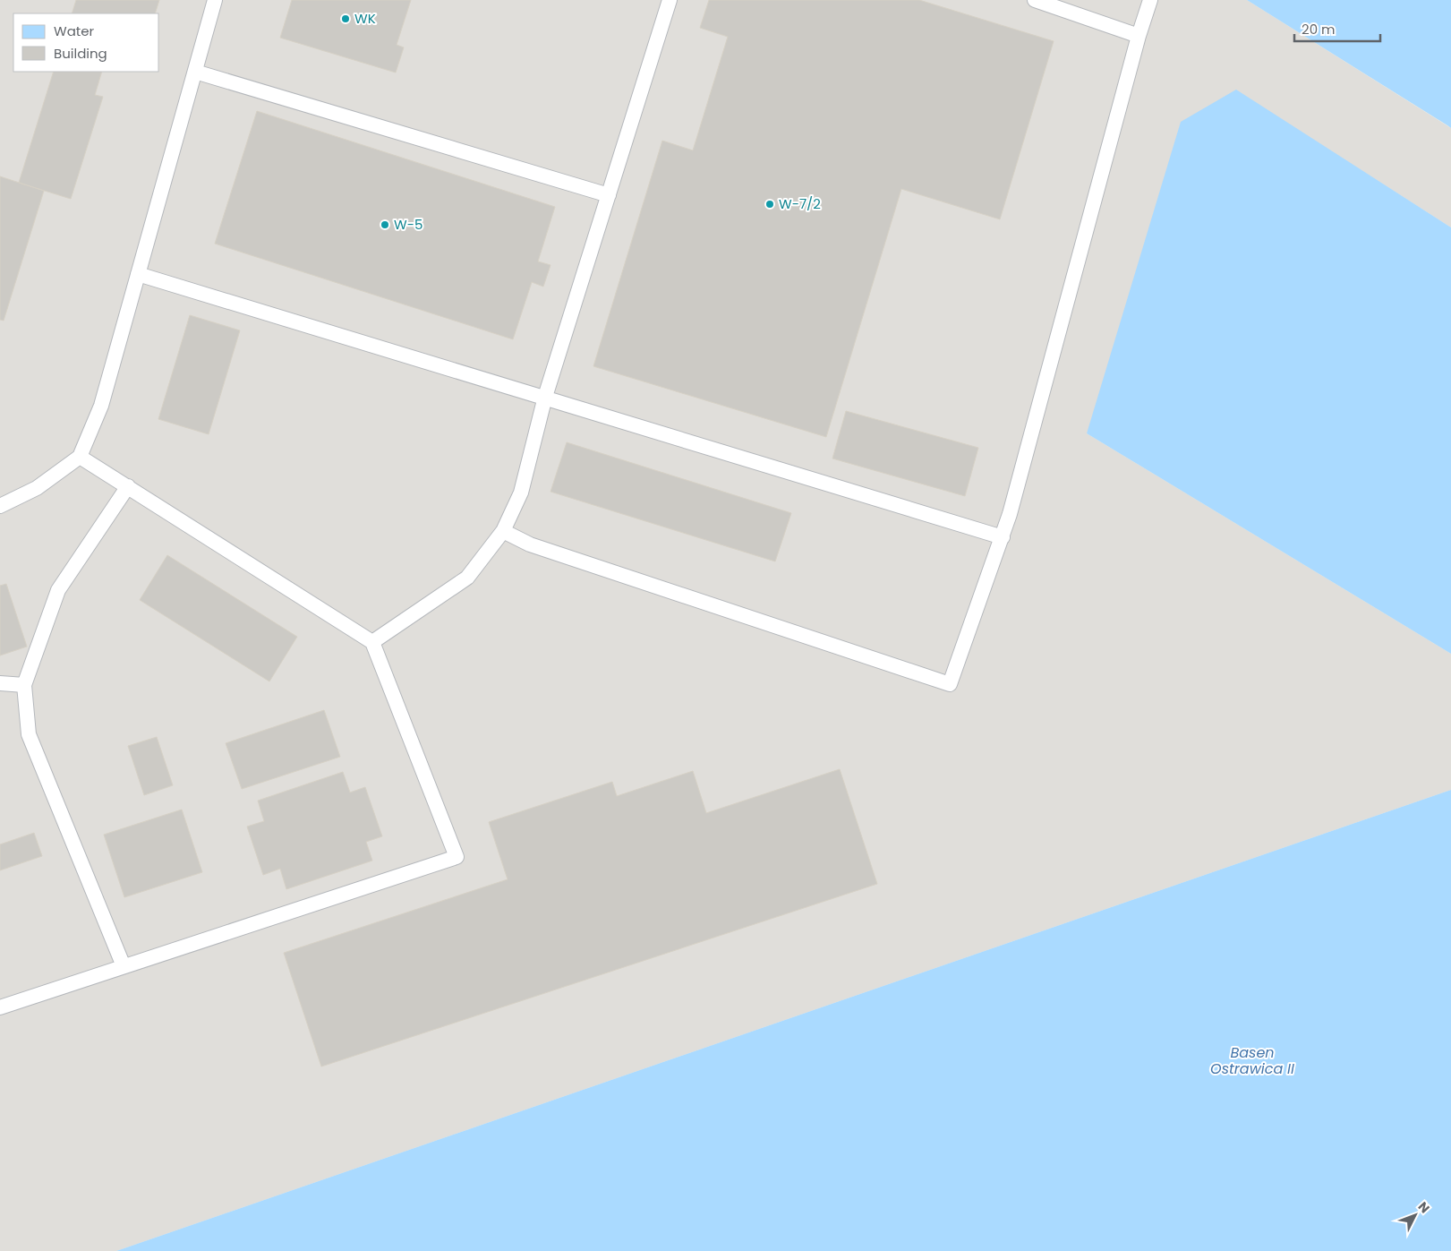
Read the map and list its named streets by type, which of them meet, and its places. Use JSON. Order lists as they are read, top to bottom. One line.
{"water":["Basen Ostrawica II"],"places":["WK","W-7/2","W-5"],"legend":["Water","Building"],"scale_bar":"20 m","north":"top right"}
